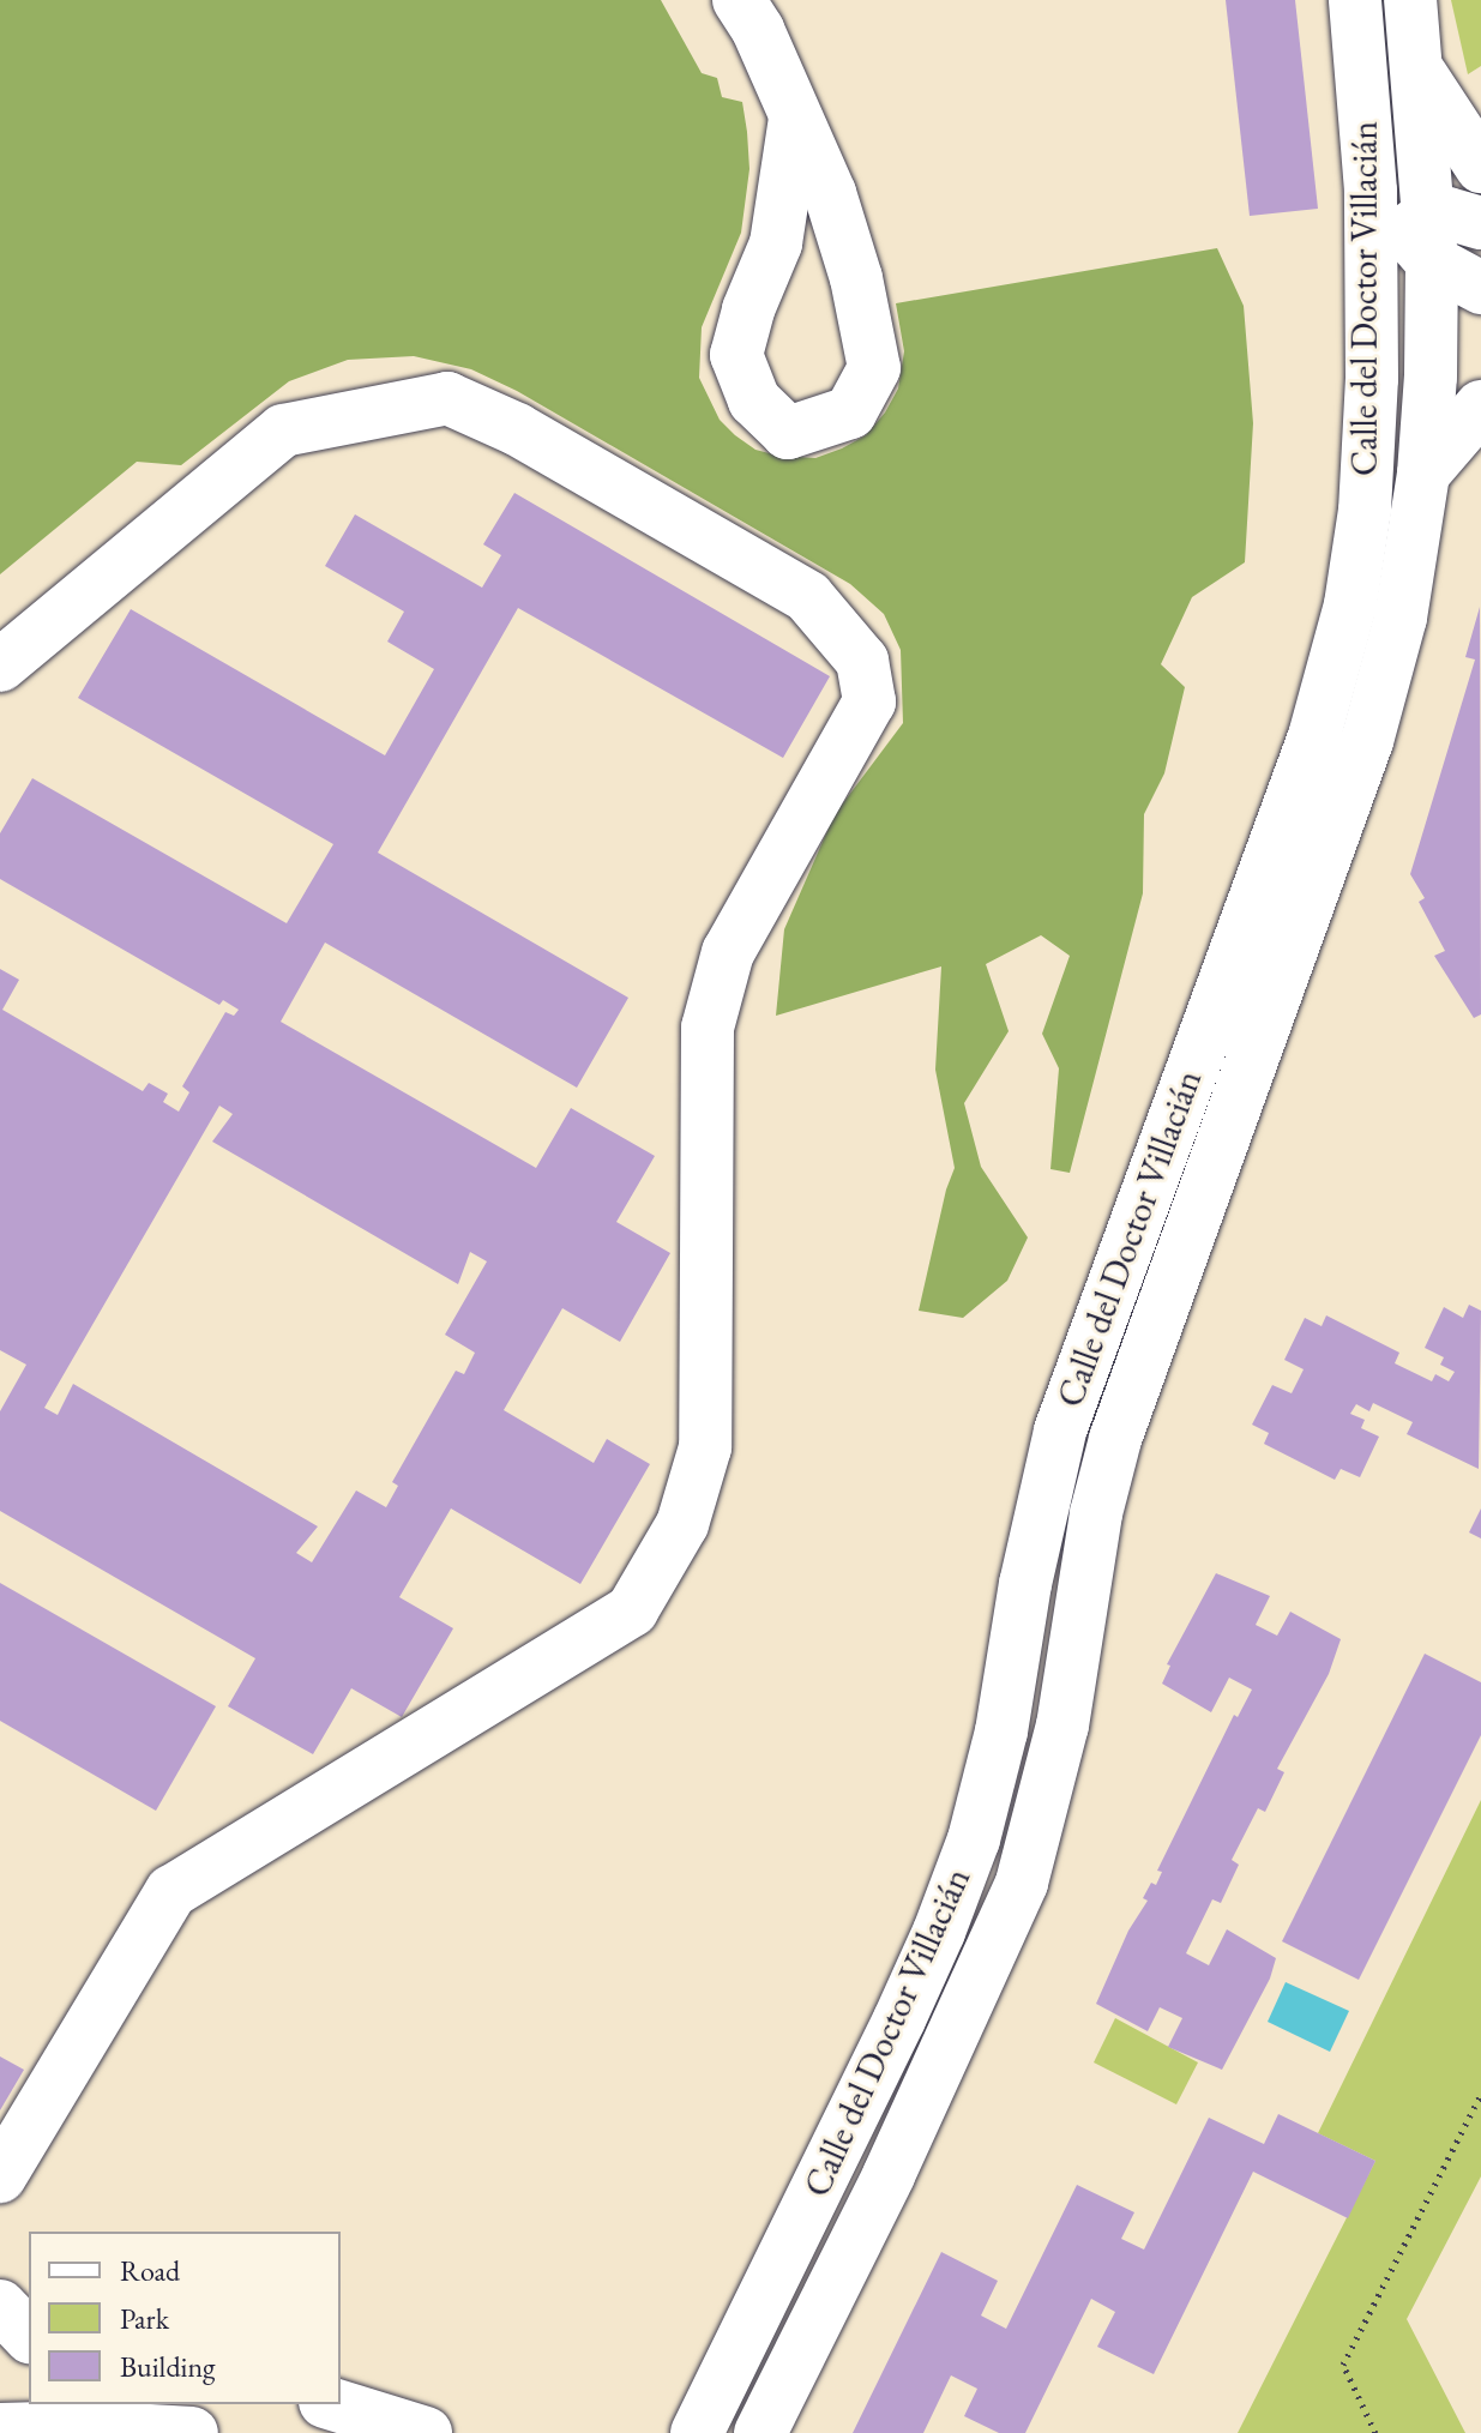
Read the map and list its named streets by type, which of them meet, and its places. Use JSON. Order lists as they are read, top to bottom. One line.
{"streets":{"street":["Calle del Doctor Villacián"]},"legend":["Road","Park","Building"]}
